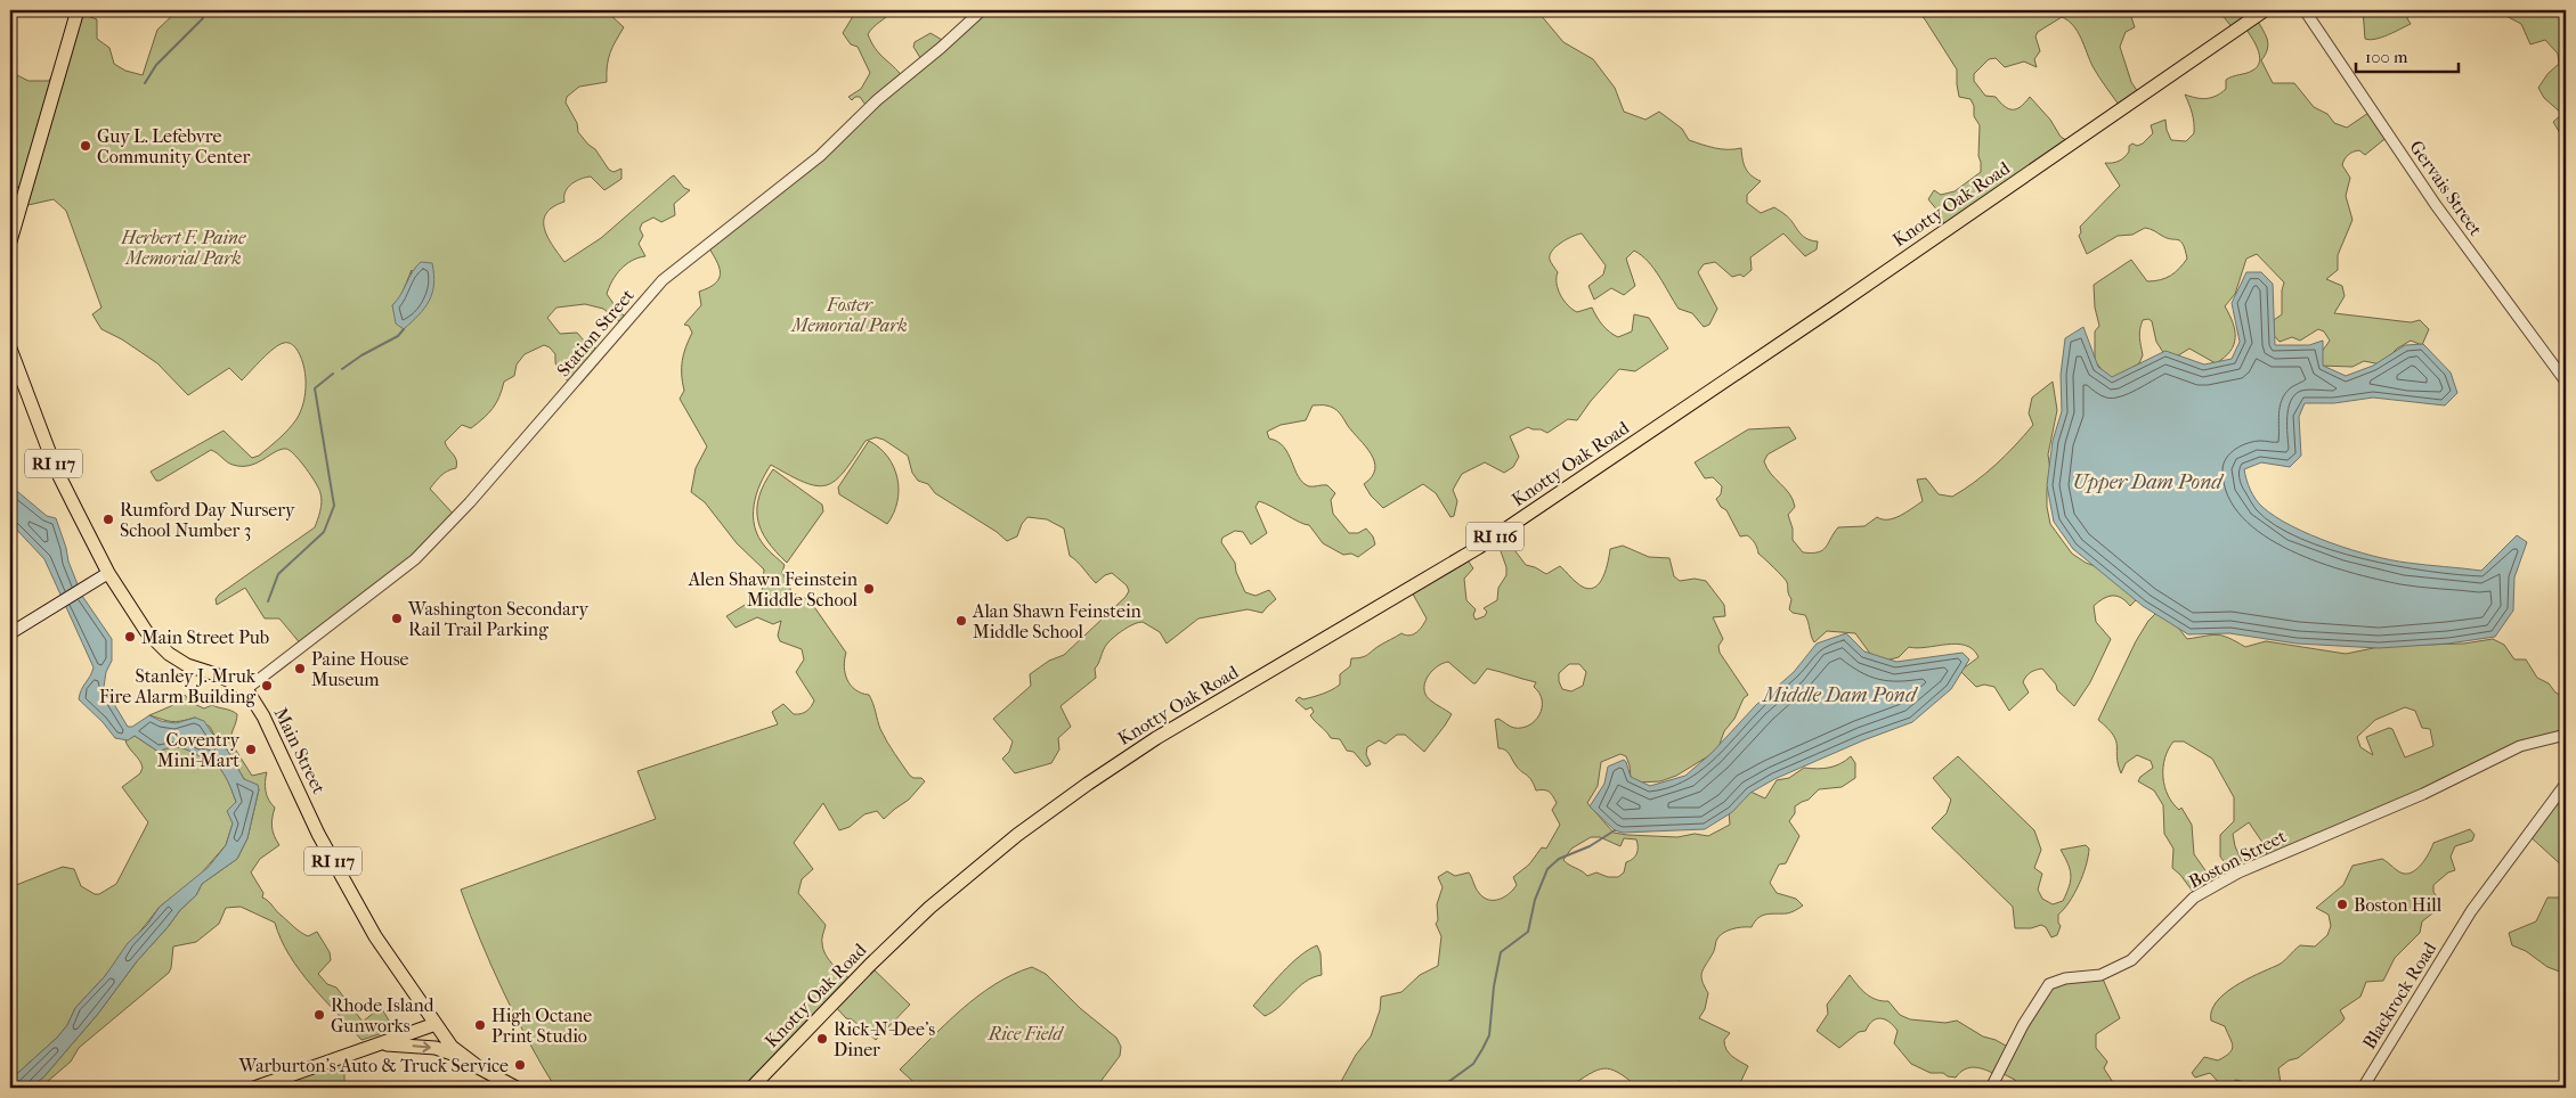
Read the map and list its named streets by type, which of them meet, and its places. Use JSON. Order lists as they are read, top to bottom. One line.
{"streets":{"main road":["Knotty Oak Road","RI 117","RI 116","Main Street"],"street":["Gervais Street","Station Street","Boston Street","Blackrock Road"]},"crossings":[["Station Street","RI 117"],["Station Street","Main Street"],["RI 117","Main Street"]],"water":["Upper Dam Pond","Middle Dam Pond"],"parks":["Herbert F. Paine Memorial Park","Foster Memorial Park","Rice Field"],"places":["Guy L. Lefebvre Community Center","Rumford Day Nursery School Number 3","Alen Shawn Feinstein Middle School","Washington Secondary Rail Trail Parking","Alan Shawn Feinstein Middle School","Main Street Pub","Paine House Museum","Stanley J. Mruk Fire Alarm Building","Coventry Mini-Mart","Boston Hill","Rhode Island Gunworks","High Octane Print Studio","Rick-N-Dee's Diner","Warburton's Auto & Truck Service"],"scale_bar":"100 m"}
